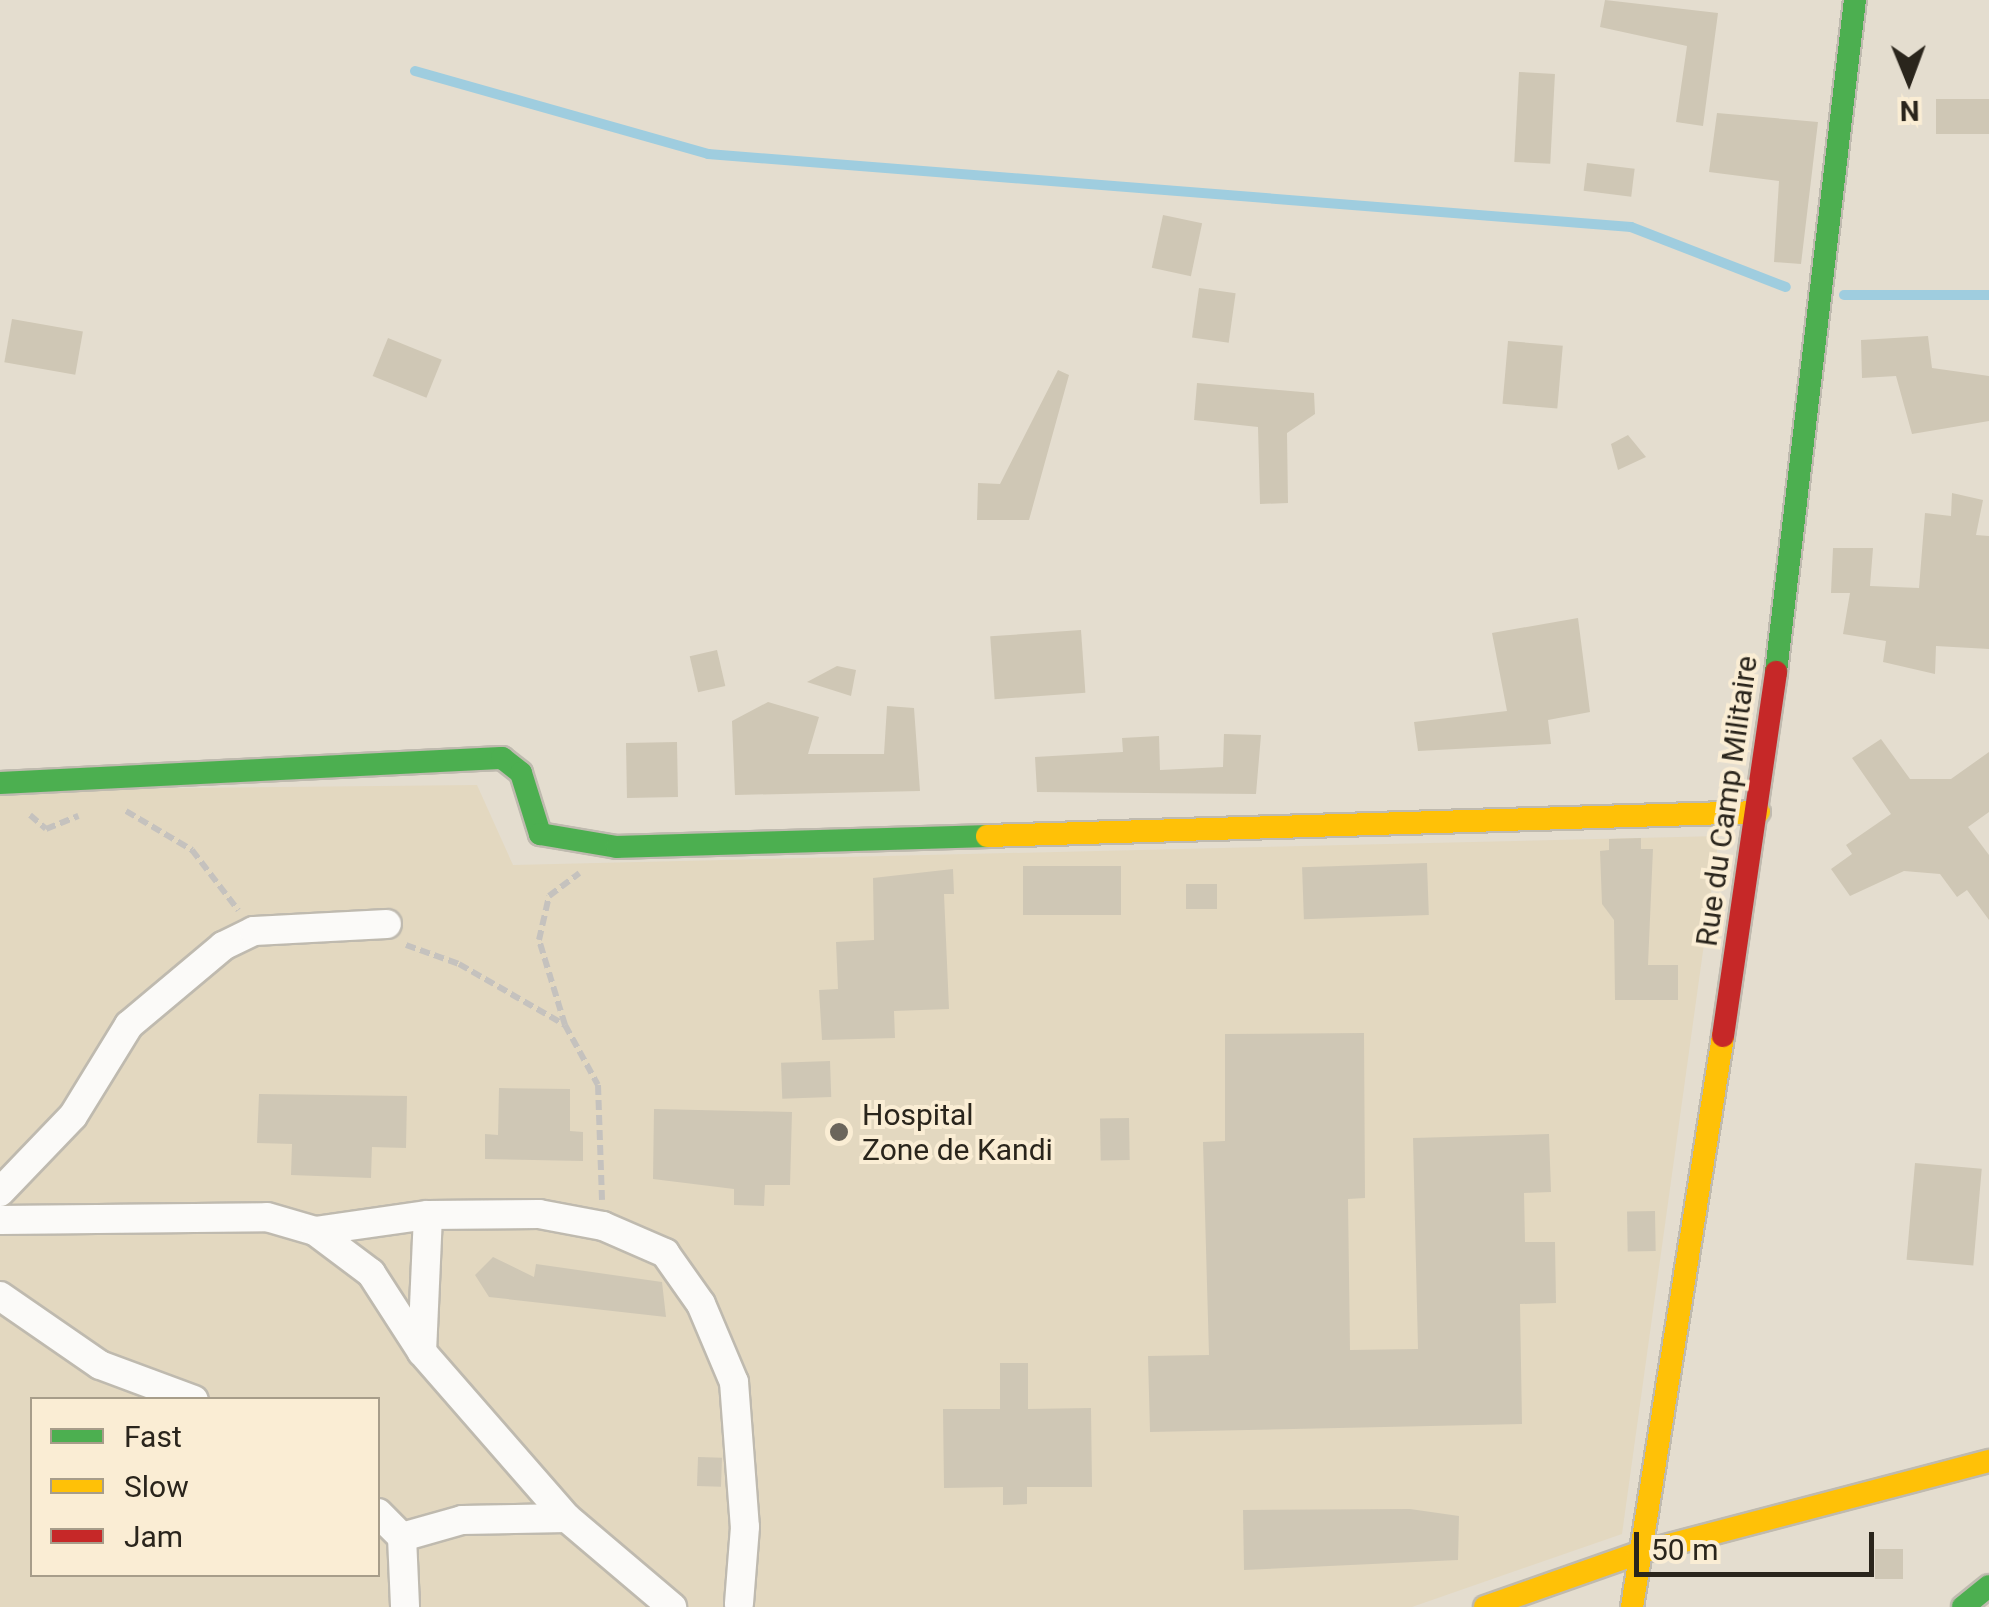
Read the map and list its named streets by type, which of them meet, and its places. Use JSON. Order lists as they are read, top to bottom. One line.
{"streets":{"street":["Rue du Camp Militaire"]},"places":["Hospital Zone de Kandi"],"legend":["Fast","Slow","Jam"],"scale_bar":"50 m","north":"bottom"}
